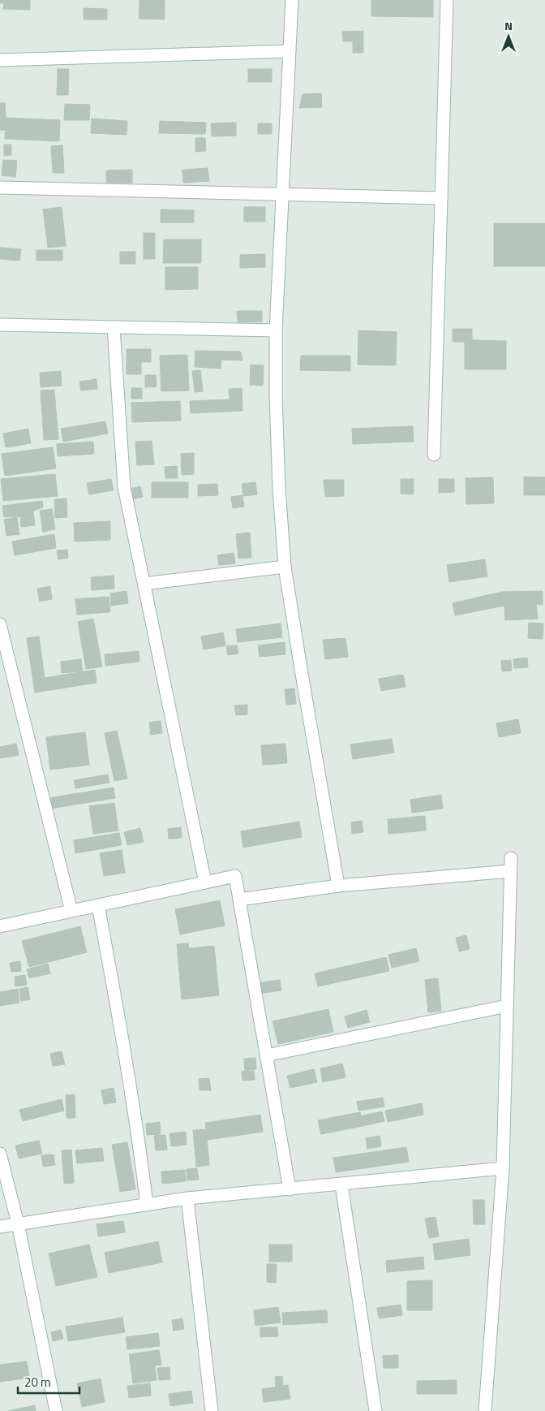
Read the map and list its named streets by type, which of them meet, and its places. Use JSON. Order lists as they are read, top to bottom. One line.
{"scale_bar":"20 m","north":"top"}
